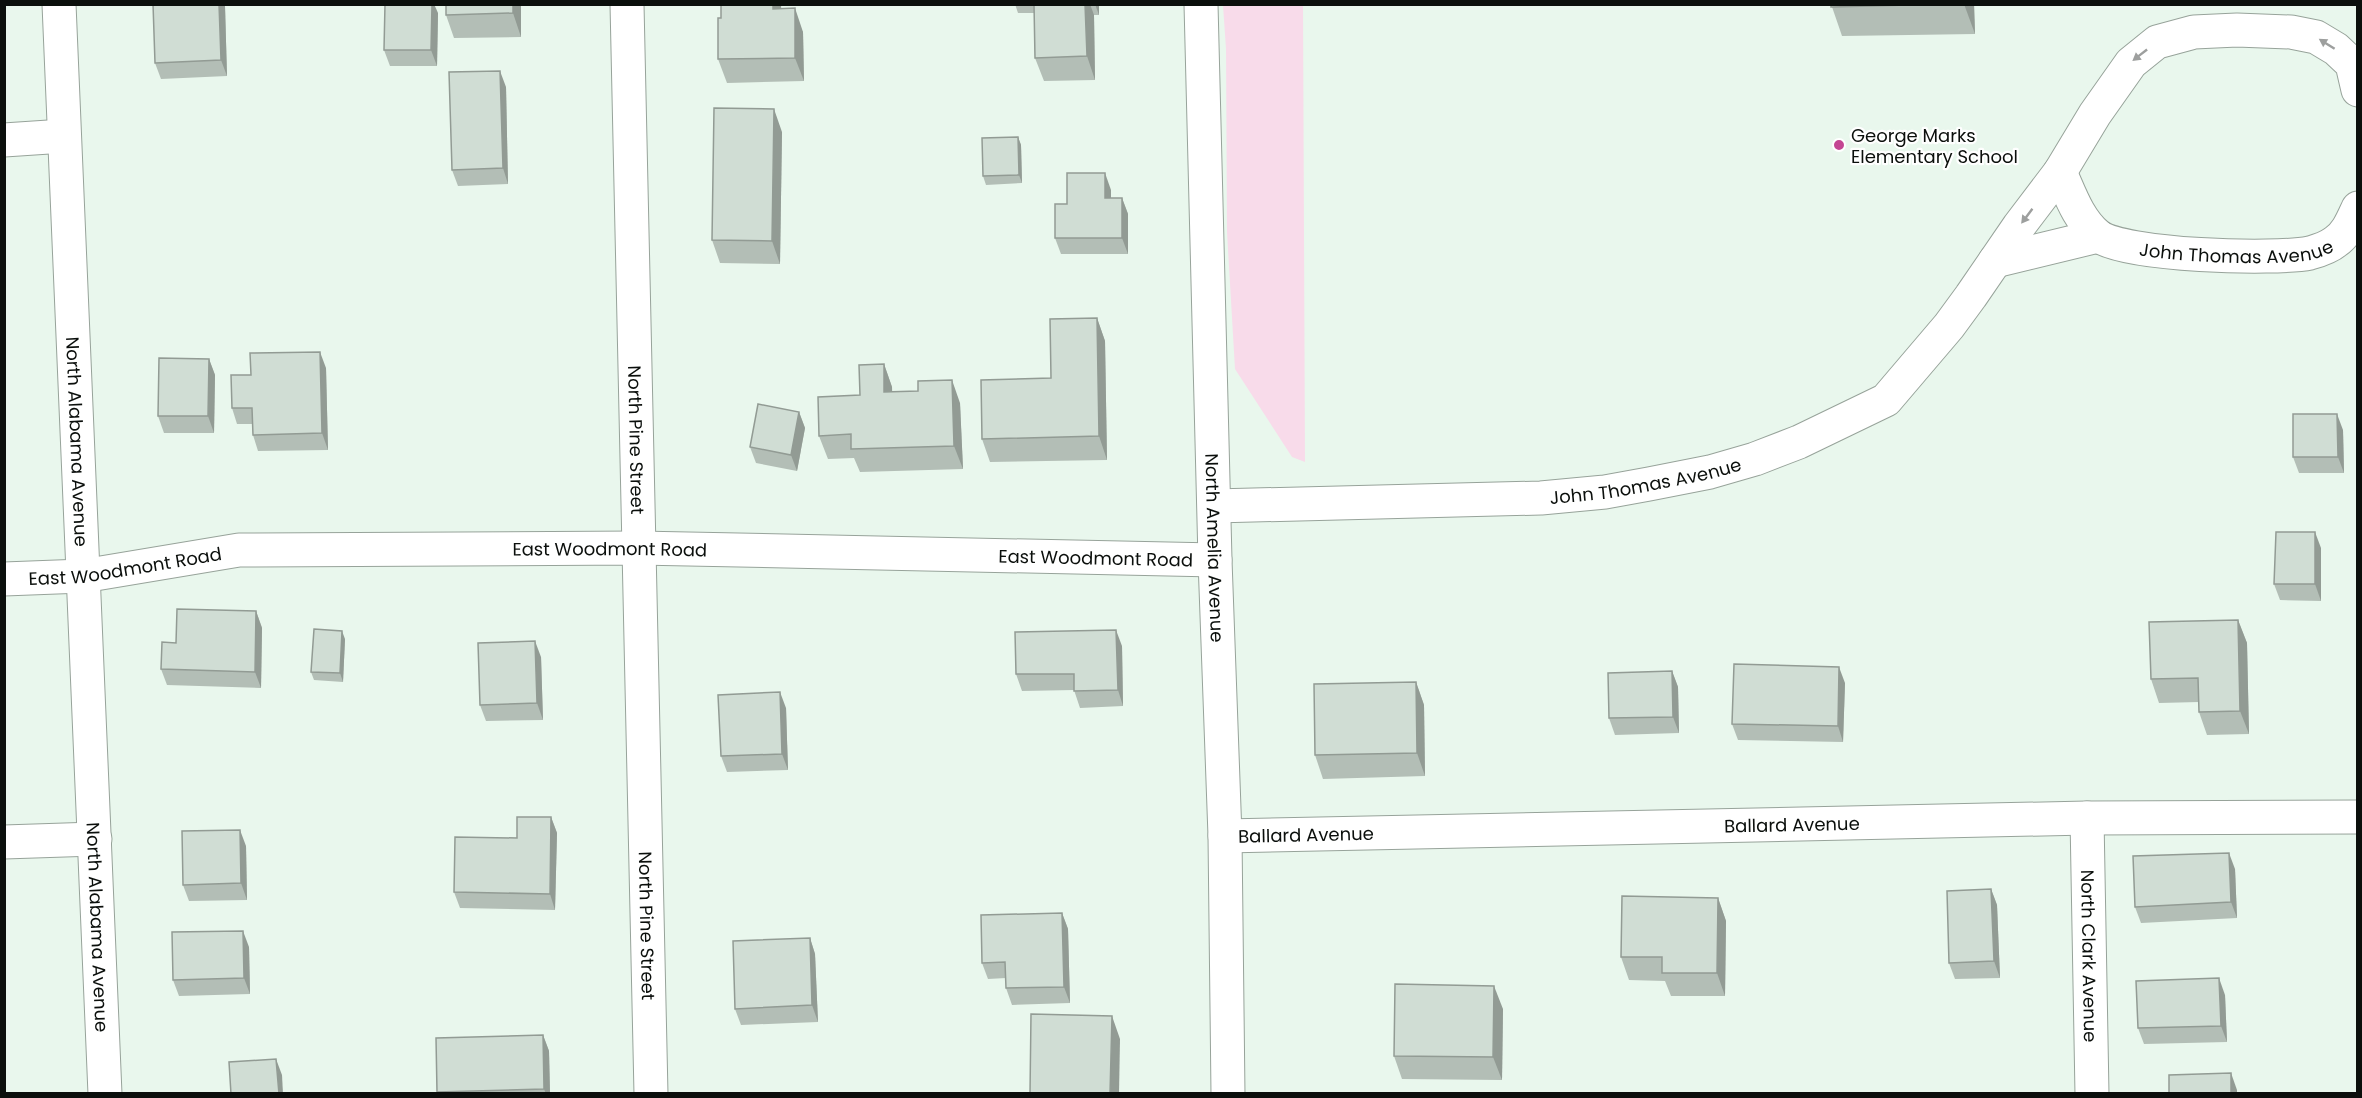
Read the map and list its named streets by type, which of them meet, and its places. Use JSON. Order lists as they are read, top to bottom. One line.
{"streets":{"street":["John Thomas Avenue","North Alabama Avenue","North Pine Street","East Woodmont Road","North Amelia Avenue","Ballard Avenue","North Clark Avenue"]},"crossings":[["John Thomas Avenue","North Amelia Avenue"],["North Alabama Avenue","East Woodmont Road"],["North Pine Street","East Woodmont Road"],["East Woodmont Road","North Amelia Avenue"],["North Amelia Avenue","Ballard Avenue"],["Ballard Avenue","North Clark Avenue"]],"places":["George Marks Elementary School"]}
